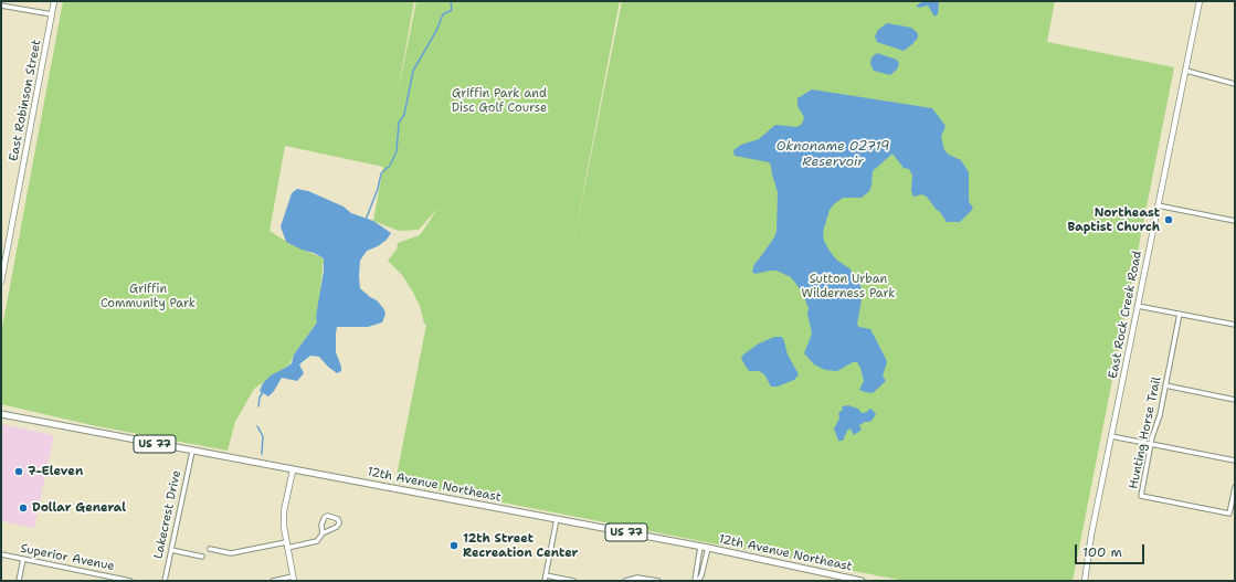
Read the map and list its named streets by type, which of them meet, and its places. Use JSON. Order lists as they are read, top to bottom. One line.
{"streets":{"main road":["East Robinson Street","East Rock Creek Road","US 77","12th Avenue Northeast"],"street":["Hunting Horse Trail","Lakecrest Drive","Superior Avenue"]},"crossings":[["12th Avenue Northeast","Lakecrest Drive"]],"water":["Oknoname 02719 Reservoir"],"parks":["Griffin Park and Disc Golf Course","Sutton Urban Wilderness Park","Griffin Community Park"],"places":["Northeast Baptist Church","7-Eleven","Dollar General","12th Street Recreation Center"],"scale_bar":"100 m"}
